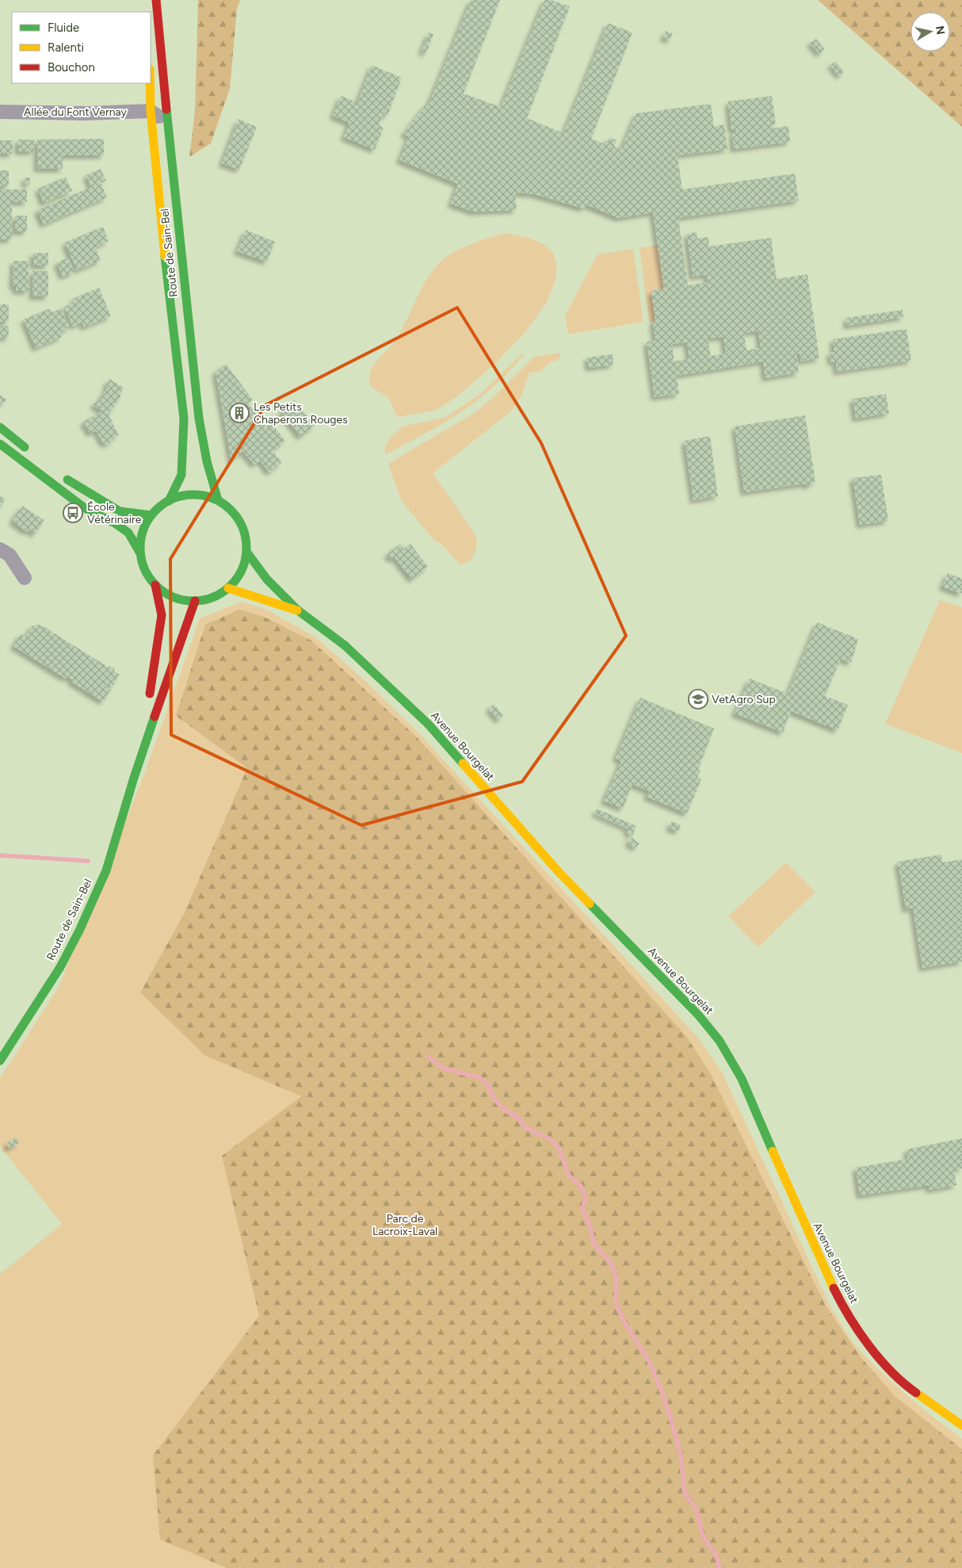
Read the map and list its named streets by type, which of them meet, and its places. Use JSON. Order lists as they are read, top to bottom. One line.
{"streets":{"main road":["Route de Sain-Bel","Avenue Bourgelat"],"street":["Allée du Font Vernay"]},"crossings":[["Allée du Font Vernay","Route de Sain-Bel"],["Route de Sain-Bel","Avenue Bourgelat"]],"parks":["Parc de Lacroix-Laval"],"places":{"building":["Les Petits Chaperons Rouges"],"bus stop":["École Vétérinaire"],"school or university":["VetAgro Sup"]},"legend":["Fluide","Ralenti","Bouchon"],"north":"right"}
